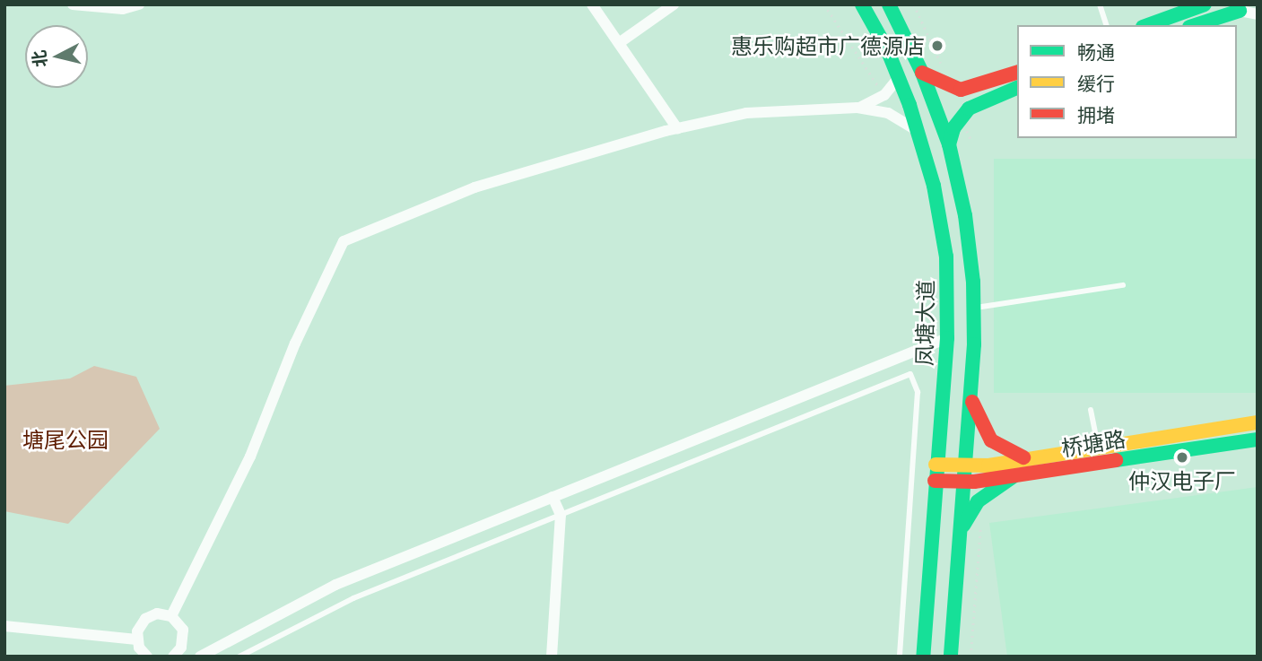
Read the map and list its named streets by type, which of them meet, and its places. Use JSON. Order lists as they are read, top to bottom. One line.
{"streets":{"main road":["凤塘大道","桥塘路"]},"crossings":[["凤塘大道","桥塘路"]],"parks":["塘尾公园"],"places":["惠乐购超市广德源店","仲汉电子厂"],"legend":["畅通","缓行","拥堵"],"north":"left"}
